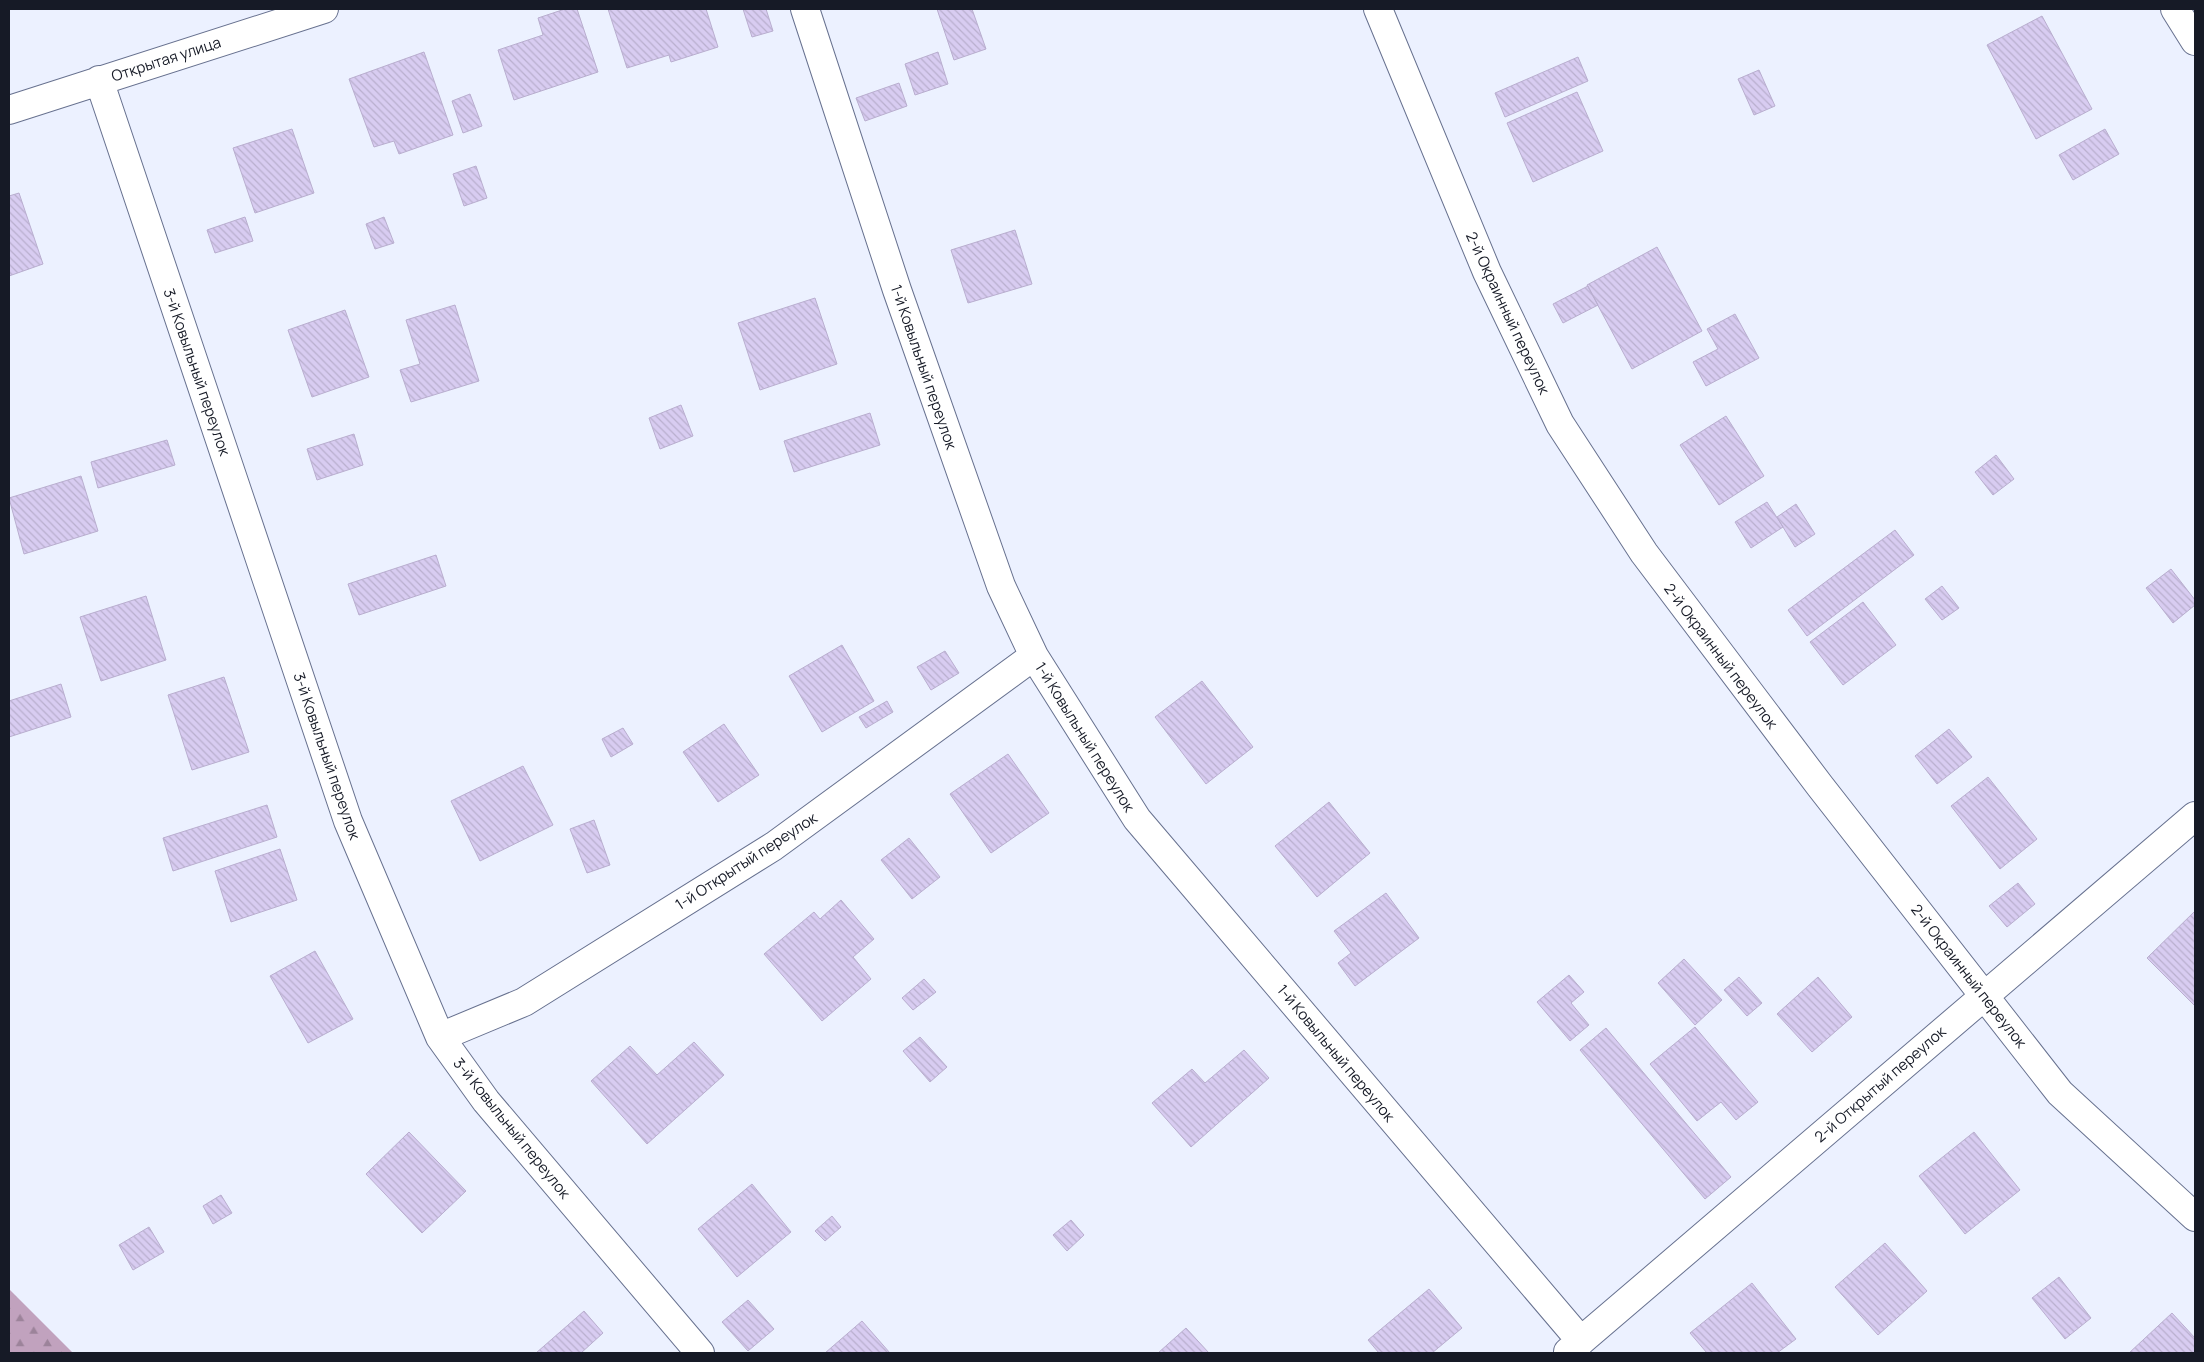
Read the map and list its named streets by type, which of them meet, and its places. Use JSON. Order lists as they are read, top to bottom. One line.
{"streets":{"street":["Открытая улица","2-й Окраинный переулок","1-й Ковыльный переулок","3-й Ковыльный переулок","1-й Открытый переулок","2-й Открытый переулок"]},"crossings":[["Открытая улица","3-й Ковыльный переулок"],["2-й Окраинный переулок","2-й Открытый переулок"],["1-й Ковыльный переулок","1-й Открытый переулок"],["1-й Ковыльный переулок","2-й Открытый переулок"],["3-й Ковыльный переулок","1-й Открытый переулок"]]}
